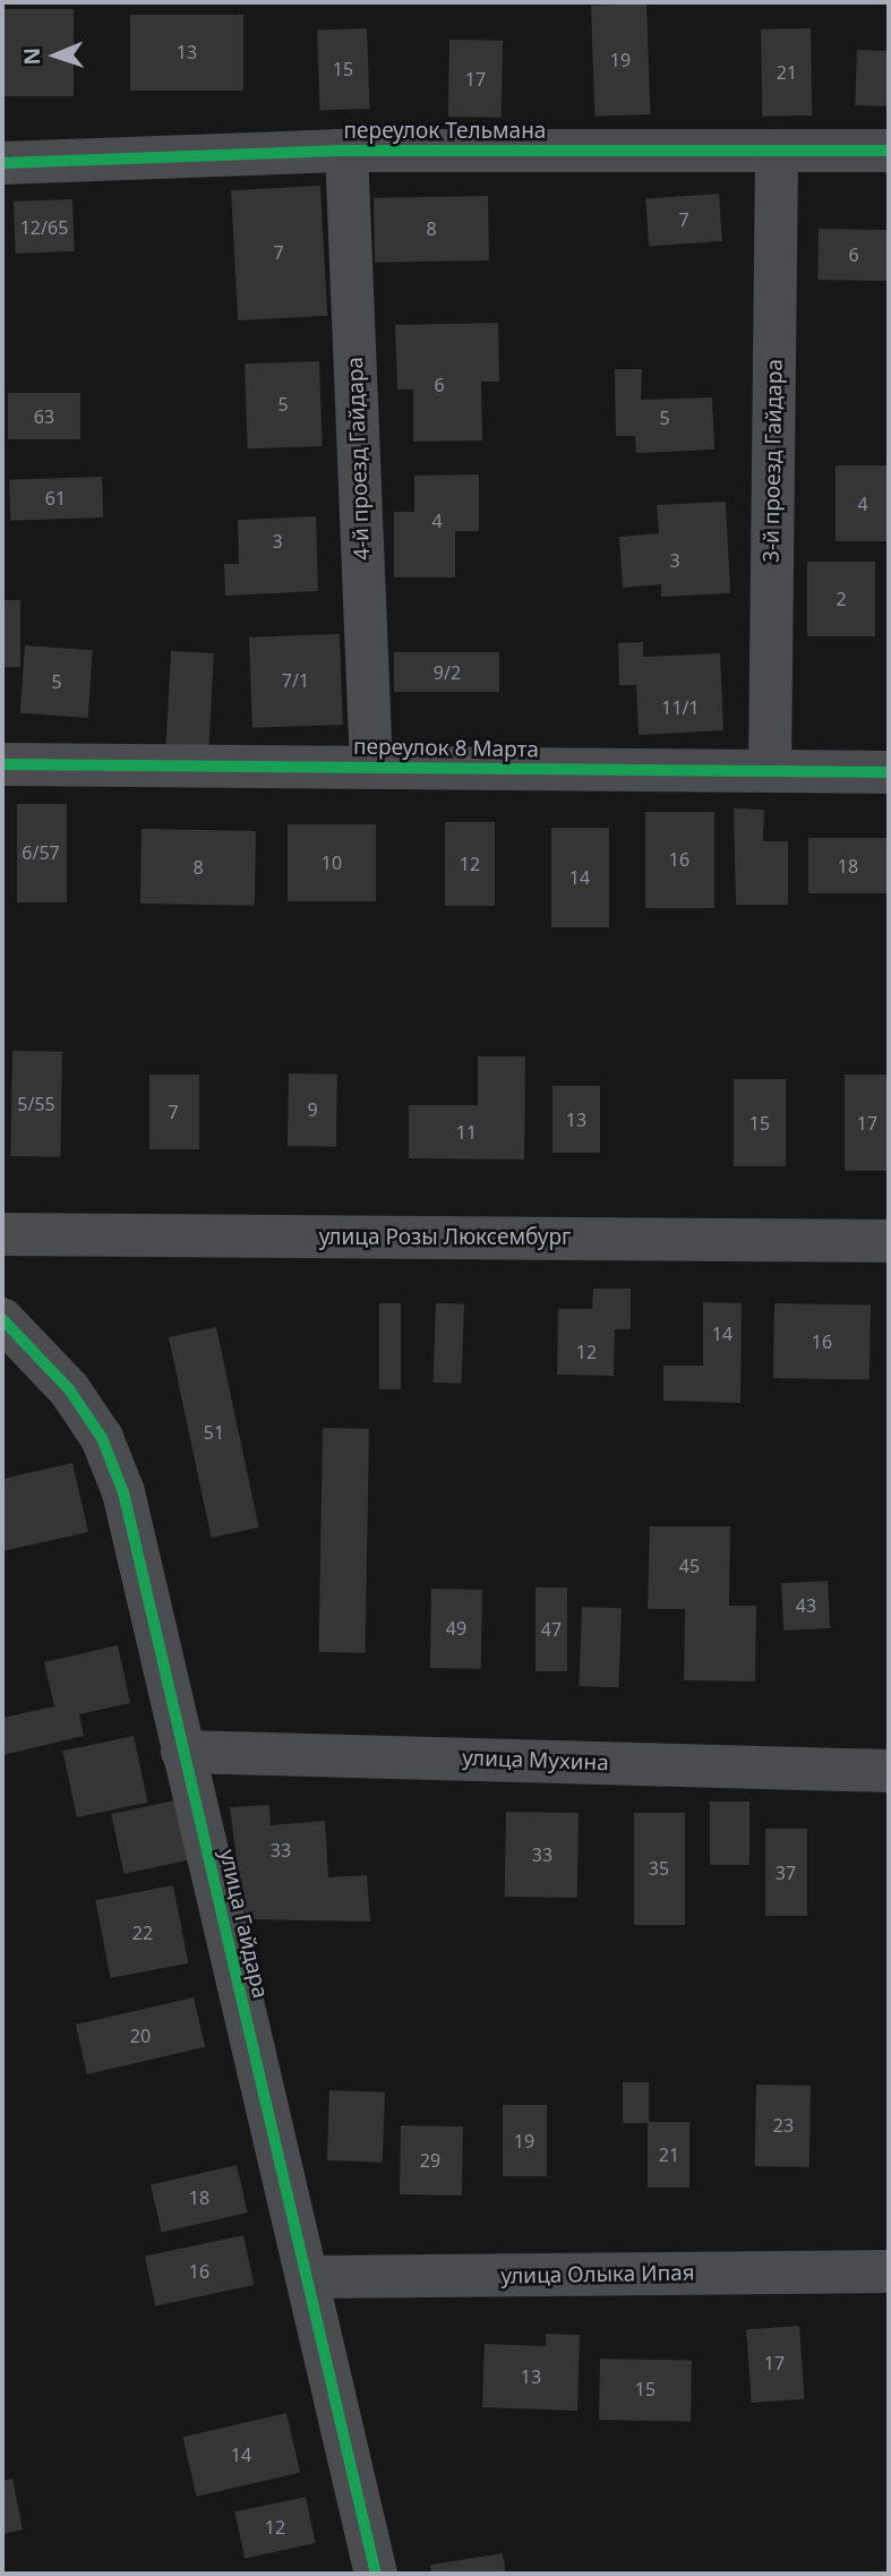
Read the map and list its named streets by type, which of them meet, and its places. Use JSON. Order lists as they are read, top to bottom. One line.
{"streets":{"street":["переулок Тельмана","4-й проезд Гайдара","3-й проезд Гайдара","переулок 8 Марта","улица Розы Люксембург","улица Мухина","улица Гайдара","улица Олыка Ипая"]},"crossings":[["переулок Тельмана","4-й проезд Гайдара"],["переулок Тельмана","3-й проезд Гайдара"],["4-й проезд Гайдара","переулок 8 Марта"],["3-й проезд Гайдара","переулок 8 Марта"],["улица Мухина","улица Гайдара"],["улица Гайдара","улица Олыка Ипая"]],"house_numbers":["13","19","15","21","17","7","12/65","8","7","6","6","5","63","5","61","4","4","3","3","2","9/2","7/1","5","11/1","6/57","16","10","12","18","8","14","5/55","9","7","13","15","17","11","14","16","12","51","45","43","49","47","33","33","35","37","22","20","23","19","21","29","18","16","17","13","15","14","12"],"north":"left"}
